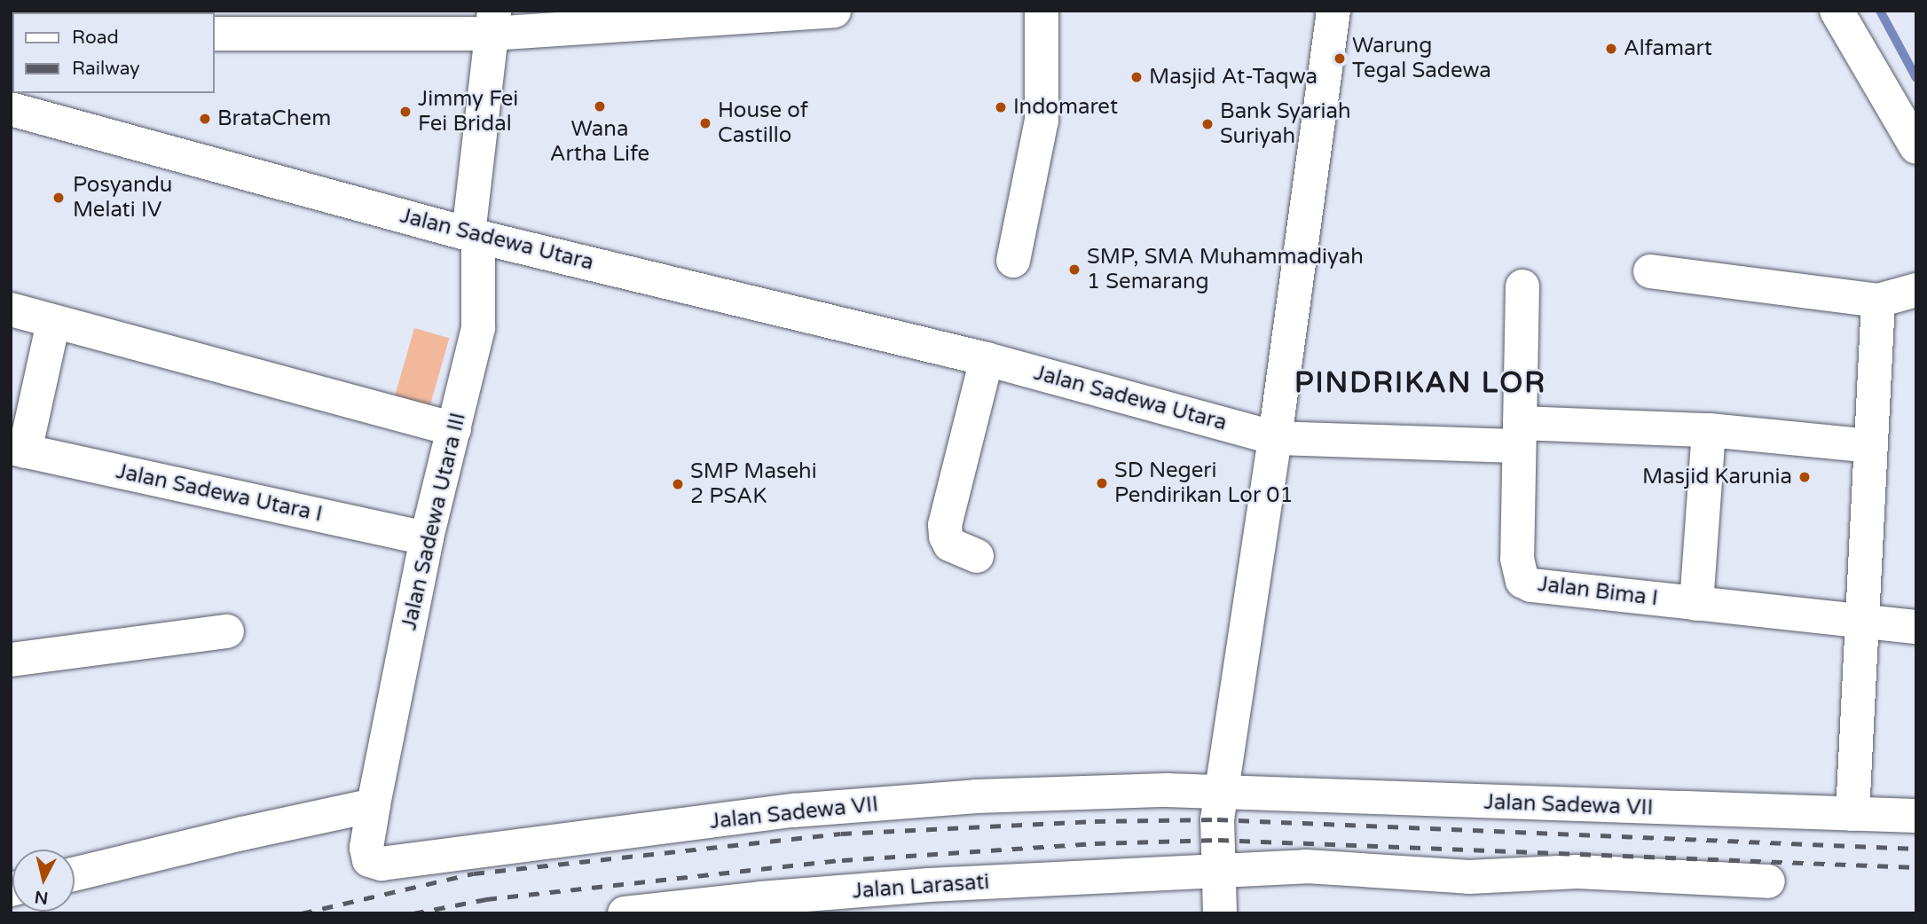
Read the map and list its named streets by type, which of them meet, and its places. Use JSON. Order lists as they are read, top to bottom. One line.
{"streets":{"street":["Jalan Sadewa Utara","Jalan Sadewa Utara I","Jalan Sadewa Utara III","Jalan Bima I","Jalan Sadewa VII","Jalan Larasati"]},"crossings":[["Jalan Sadewa Utara","Jalan Sadewa Utara III"],["Jalan Sadewa Utara I","Jalan Sadewa Utara III"],["Jalan Sadewa Utara III","Jalan Sadewa VII"]],"districts":["PINDRIKAN LOR"],"places":["Alfamart","Warung Tegal Sadewa","Masjid At-Taqwa","Wana Artha Life","Indomaret","Jimmy Fei Fei Bridal","BrataChem","House of Castillo","Bank Syariah Suriyah","Posyandu Melati IV","SMP, SMA Muhammadiyah 1 Semarang","Masjid Karunia","SD Negeri Pendirikan Lor 01","SMP Masehi 2 PSAK"],"legend":["Road","Railway"],"north":"bottom"}
